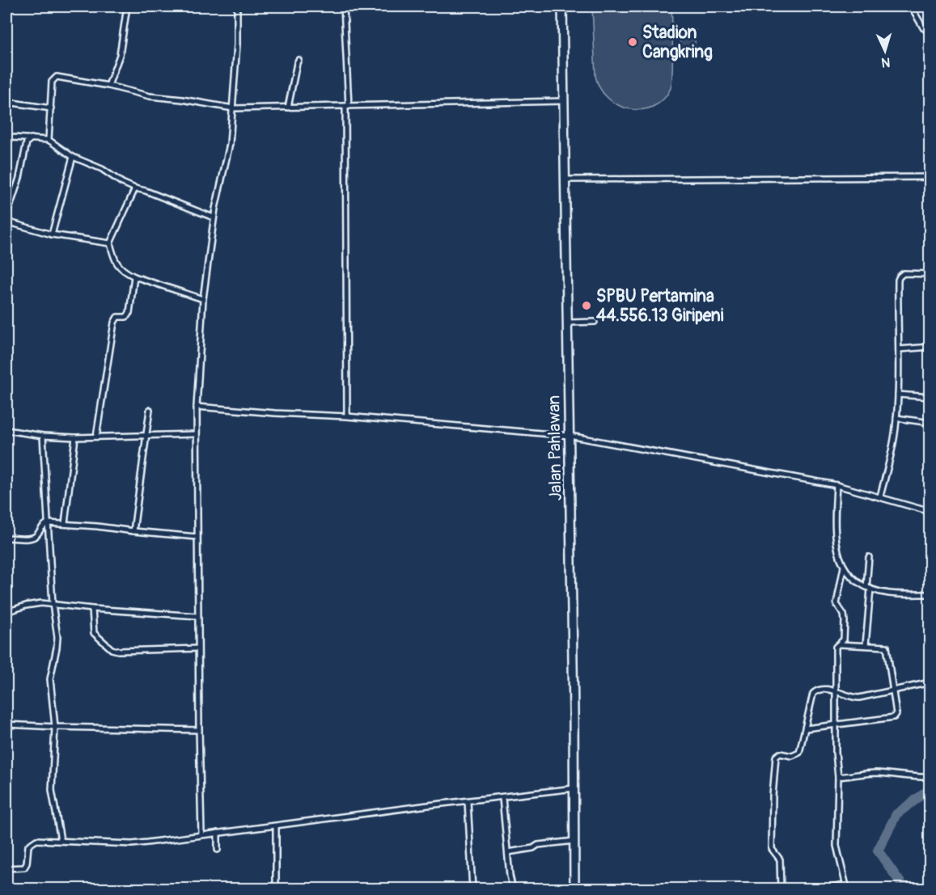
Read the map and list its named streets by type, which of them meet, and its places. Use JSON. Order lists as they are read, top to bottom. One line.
{"streets":{"main road":["Jalan Pahlawan"]},"places":["Stadion Cangkring","SPBU Pertamina 44.556.13 Giripeni"],"north":"bottom"}
